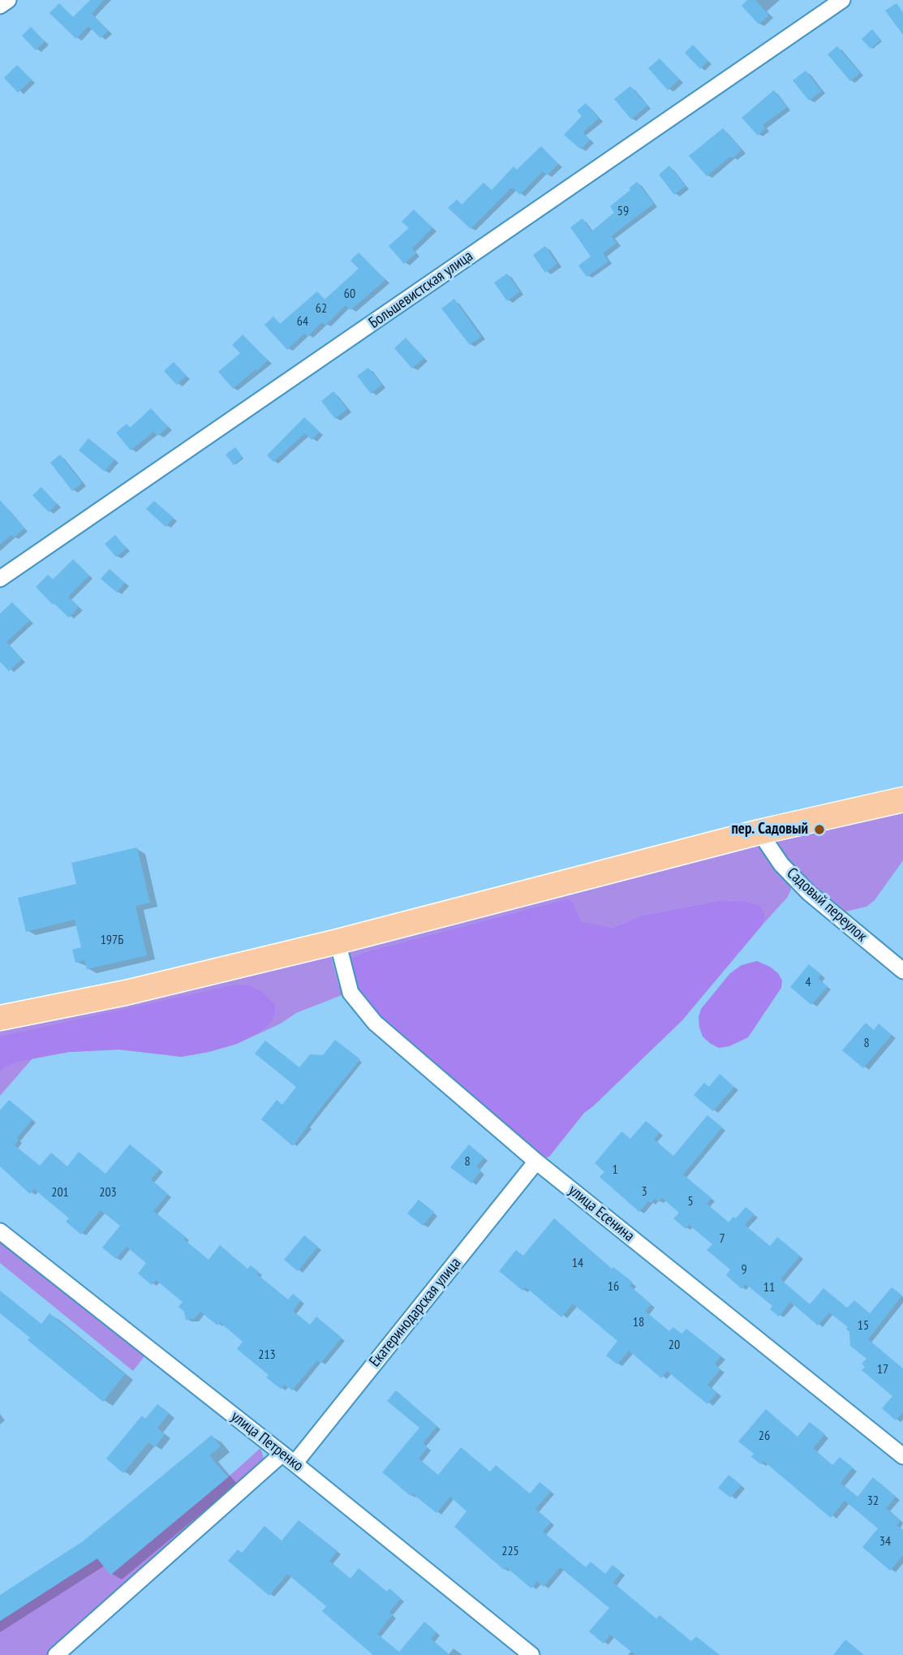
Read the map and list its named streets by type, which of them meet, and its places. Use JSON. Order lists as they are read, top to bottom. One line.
{"streets":{"street":["Большевистская улица","Садовый переулок","улица Есенина","Екатеринодарская улица","улица Петренко"]},"crossings":[["улица Есенина","Екатеринодарская улица"],["Екатеринодарская улица","улица Петренко"]],"places":["пер. Садовый"],"house_numbers":["59","60","62","64","197Б","4","8","8","1","3","201","203","5","7","14","9","16","11","18","15","20","213","17","26","32","34","225"]}
